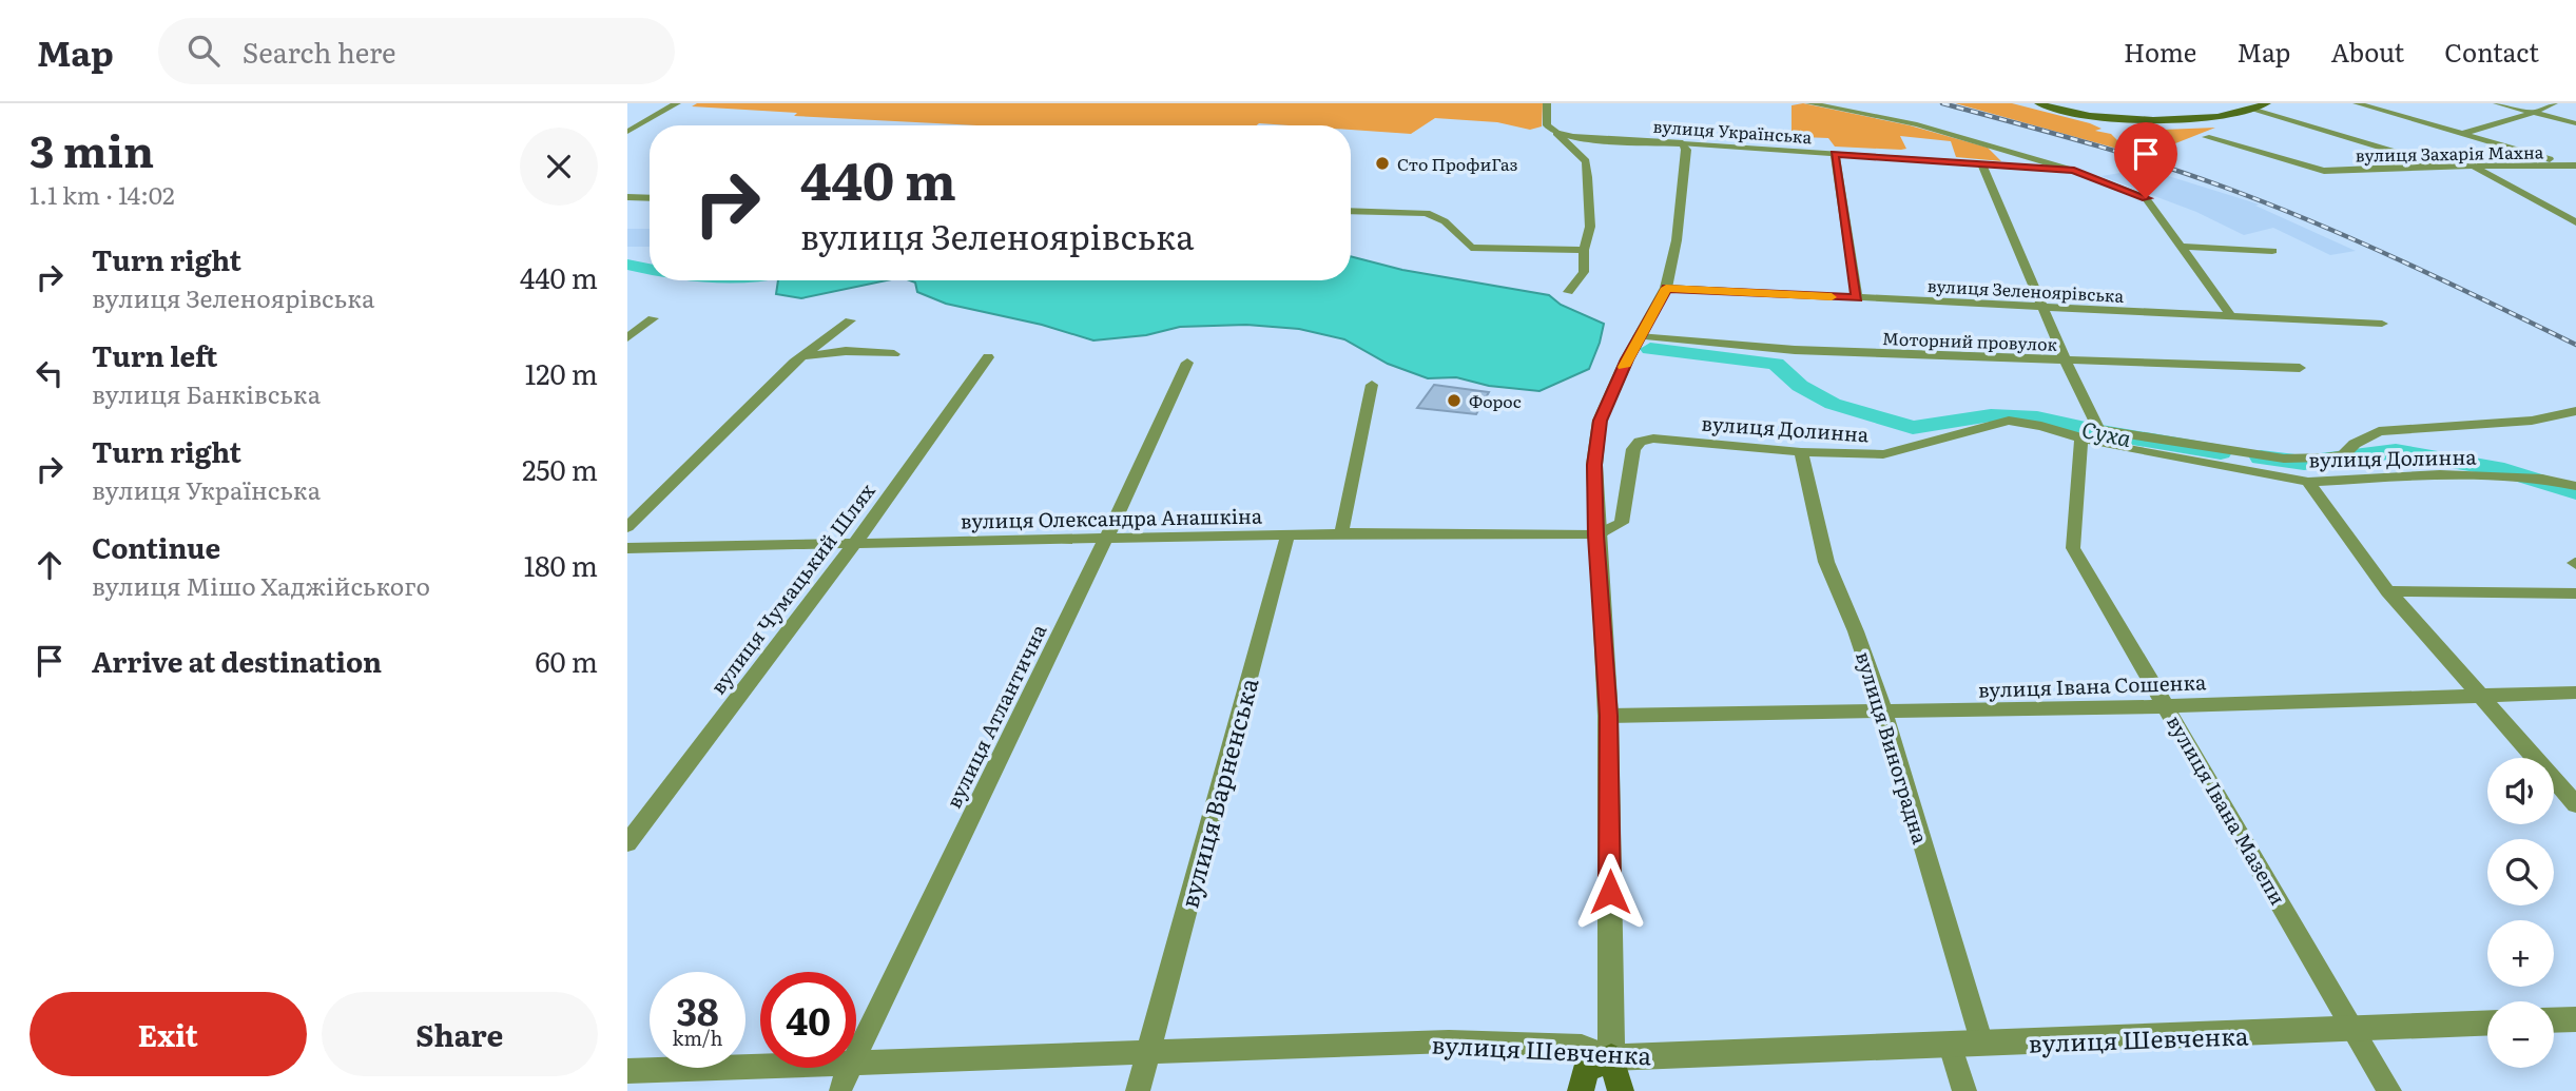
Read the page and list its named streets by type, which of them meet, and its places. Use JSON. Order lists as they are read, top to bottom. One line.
{"streets":{"street":["вулиця Українська","вулиця Захарія Махна","вулиця Зеленоярівська","Моторний провулок","вулиця Долинна","вулиця Олександра Анашкіна","вулиця Чумацький Шлях","вулиця Івана Сошенка","вулиця Атлантична","вулиця Виноградна","вулиця Варненська","вулиця Івана Мазепи","вулиця Шевченка"]},"crossings":[["вулиця Долинна","вулиця Олександра Анашкіна"],["вулиця Долинна","вулиця Виноградна"],["вулиця Долинна","вулиця Івана Мазепи"],["вулиця Олександра Анашкіна","вулиця Чумацький Шлях"],["вулиця Олександра Анашкіна","вулиця Атлантична"],["вулиця Олександра Анашкіна","вулиця Варненська"],["вулиця Івана Сошенка","вулиця Виноградна"],["вулиця Івана Сошенка","вулиця Івана Мазепи"],["вулиця Виноградна","вулиця Шевченка"],["вулиця Варненська","вулиця Шевченка"],["вулиця Івана Мазепи","вулиця Шевченка"]],"water":["Суха"],"places":["Сто ПрофиГаз","Форос"],"page":{"header":"Map","search":"Search here","nav":["Home","Map","About","Contact"],"heading":["3 min","1.1 km · 14:02"],"turn":["440 m","вулиця Зеленоярівська"],"list":[{"name":"Turn right","note":"вулиця Зеленоярівська","value":"440 m"},{"name":"Turn left","note":"вулиця Банківська","value":"120 m"},{"name":"Turn right","note":"вулиця Українська","value":"250 m"},{"name":"Continue","note":"вулиця Мішо Хаджійського","value":"180 m"},{"name":"Arrive at destination","value":"60 m"}],"map_buttons":["+","−"],"speed":"38 km/h","limit":"40","buttons":["Exit","Share"]}}
